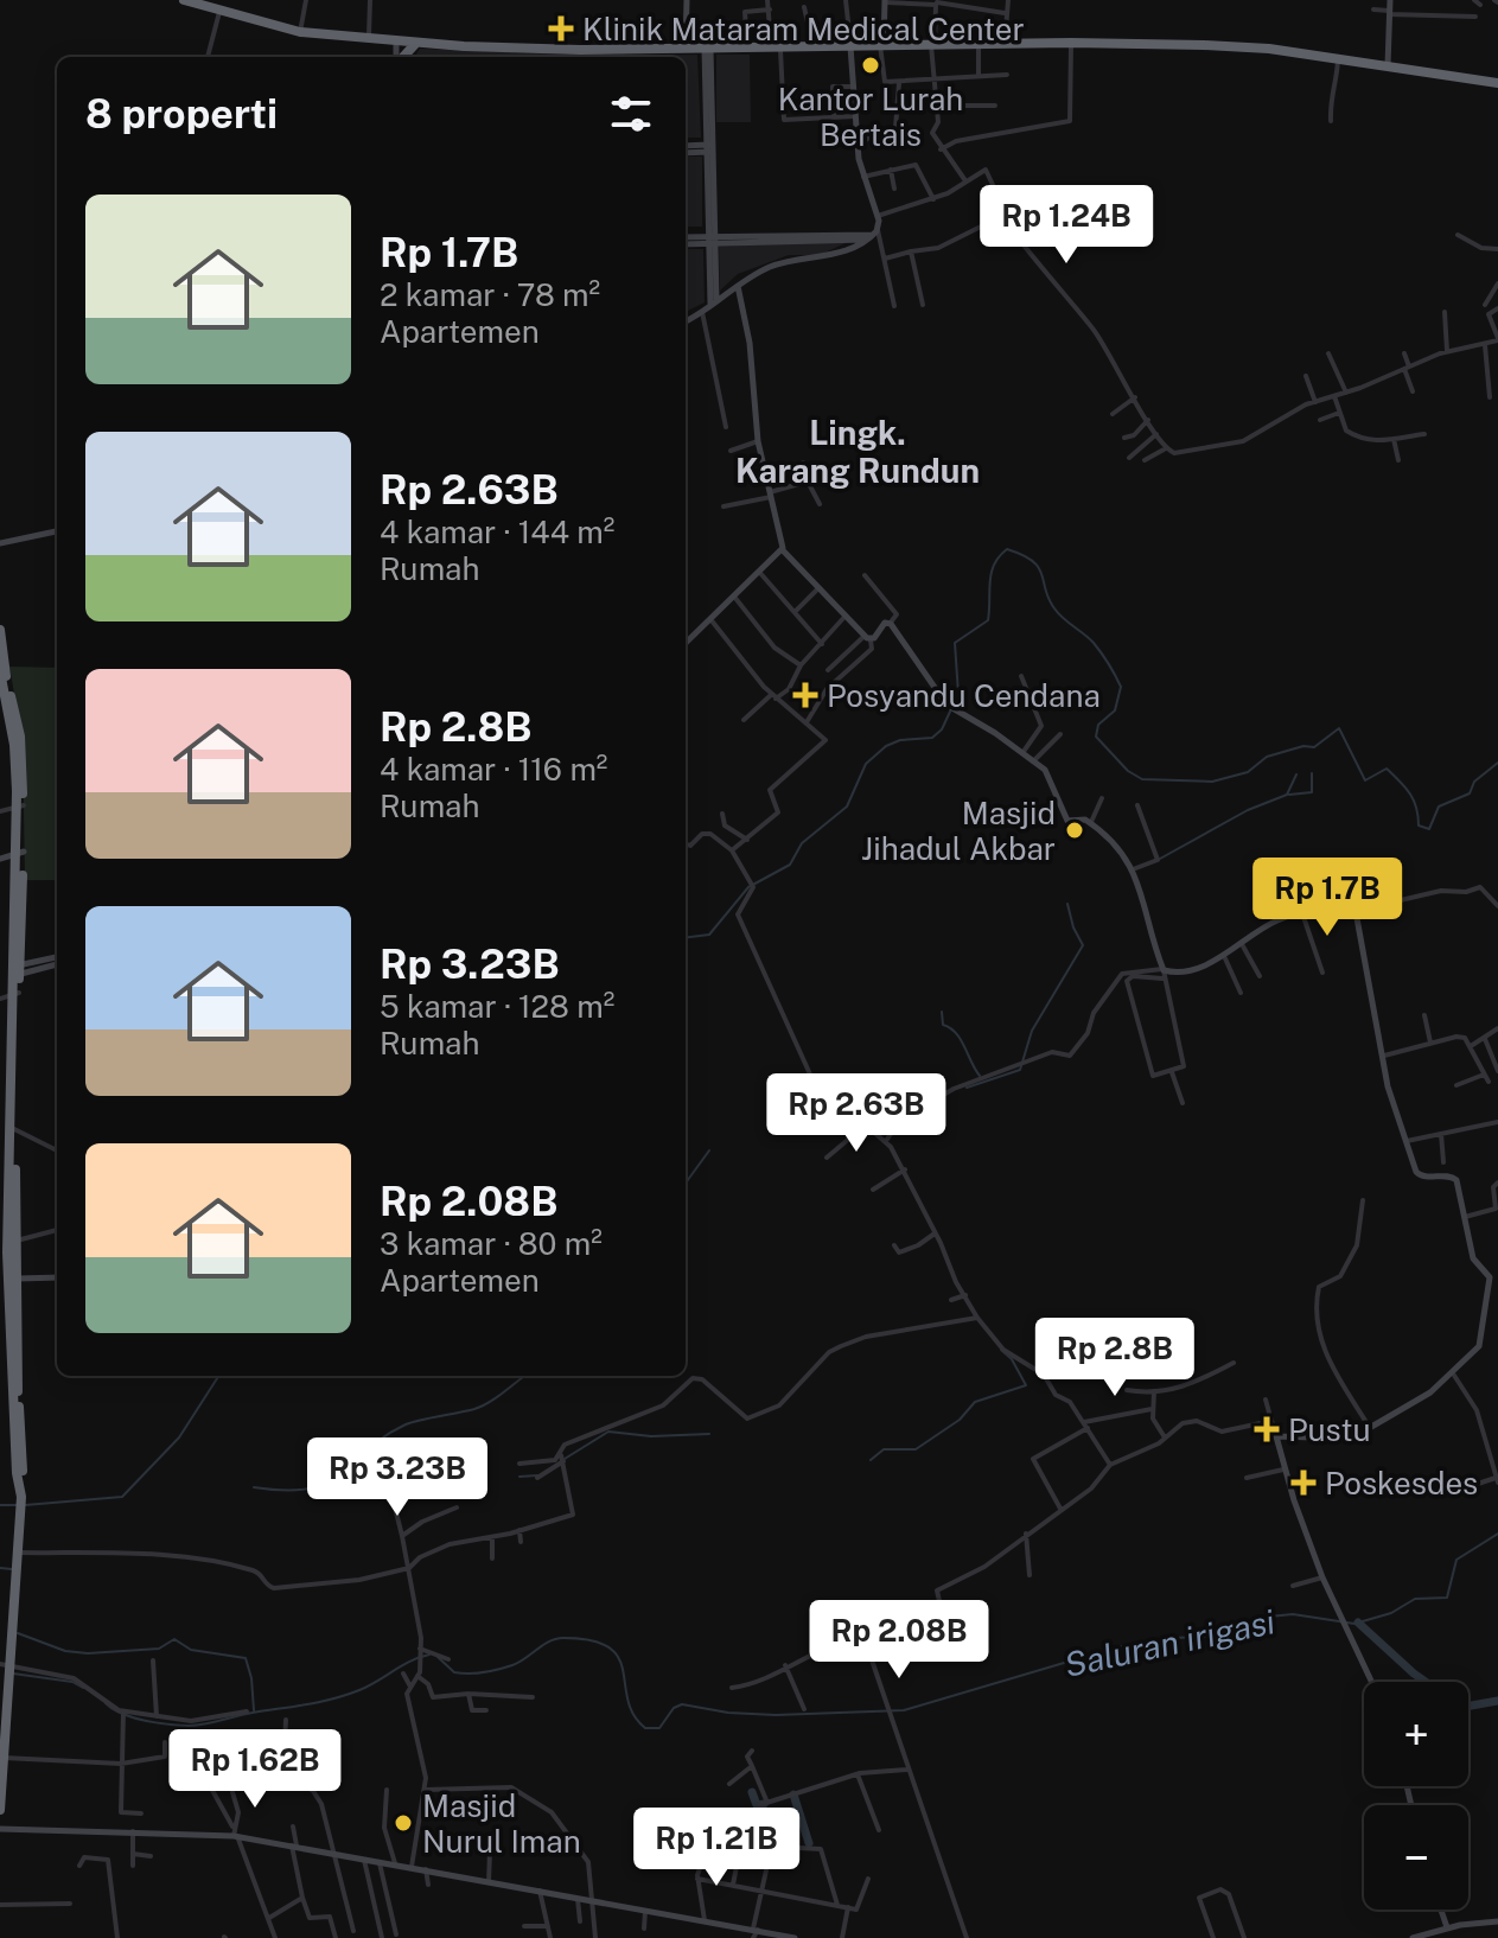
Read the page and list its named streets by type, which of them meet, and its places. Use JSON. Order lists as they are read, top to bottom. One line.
{"districts":["Lingk. Karang Rundun"],"water":["Saluran irigasi"],"places":{"health":["Klinik Mataram Medical Center","Posyandu Cendana","Pustu","Poskesdes"],"other":["Kantor Lurah Bertais","Masjid Jihadul Akbar","Masjid Nurul Iman"]},"page":{"heading":"8 properti","list":[{"name":"Rp 1.7B","note":"2 kamar · 78 m² · Apartemen"},{"name":"Rp 2.63B","note":"4 kamar · 144 m² · Rumah"},{"name":"Rp 2.8B","note":"4 kamar · 116 m² · Rumah"},{"name":"Rp 3.23B","note":"5 kamar · 128 m² · Rumah"},{"name":"Rp 2.08B","note":"3 kamar · 80 m² · Apartemen"}],"price":["Rp 1.24B","Rp 1.7B","Rp 2.63B","Rp 2.8B","Rp 3.23B","Rp 2.08B","Rp 1.62B","Rp 1.21B"],"map_buttons":["+","−"]}}
